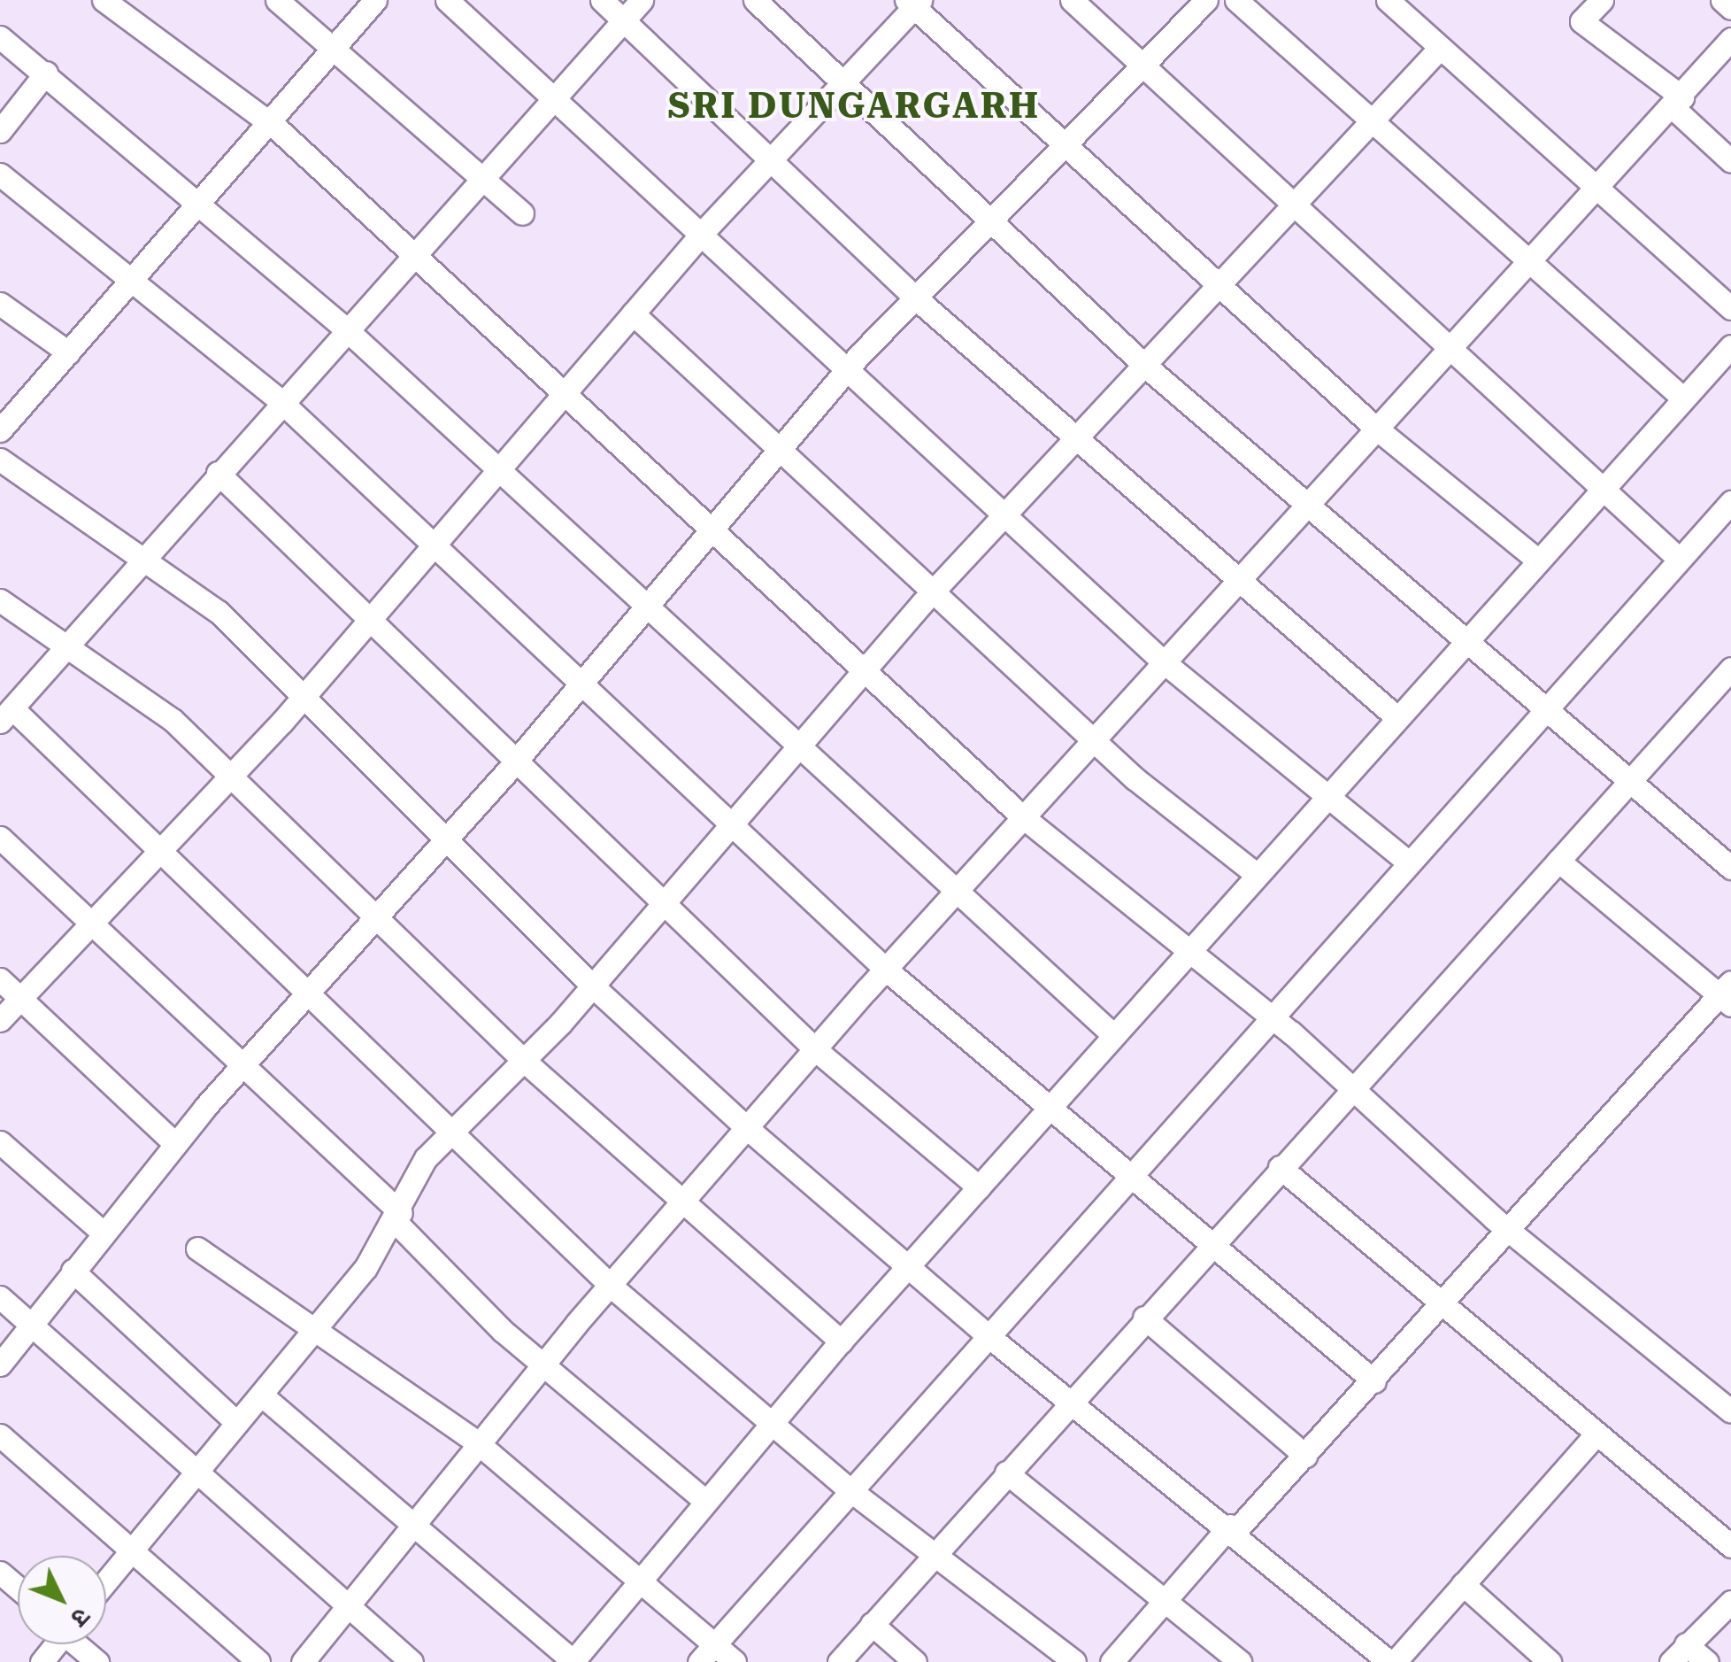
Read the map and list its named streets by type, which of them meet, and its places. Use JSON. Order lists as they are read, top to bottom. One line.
{"districts":["SRI DUNGARGARH"],"north":"bottom right"}
